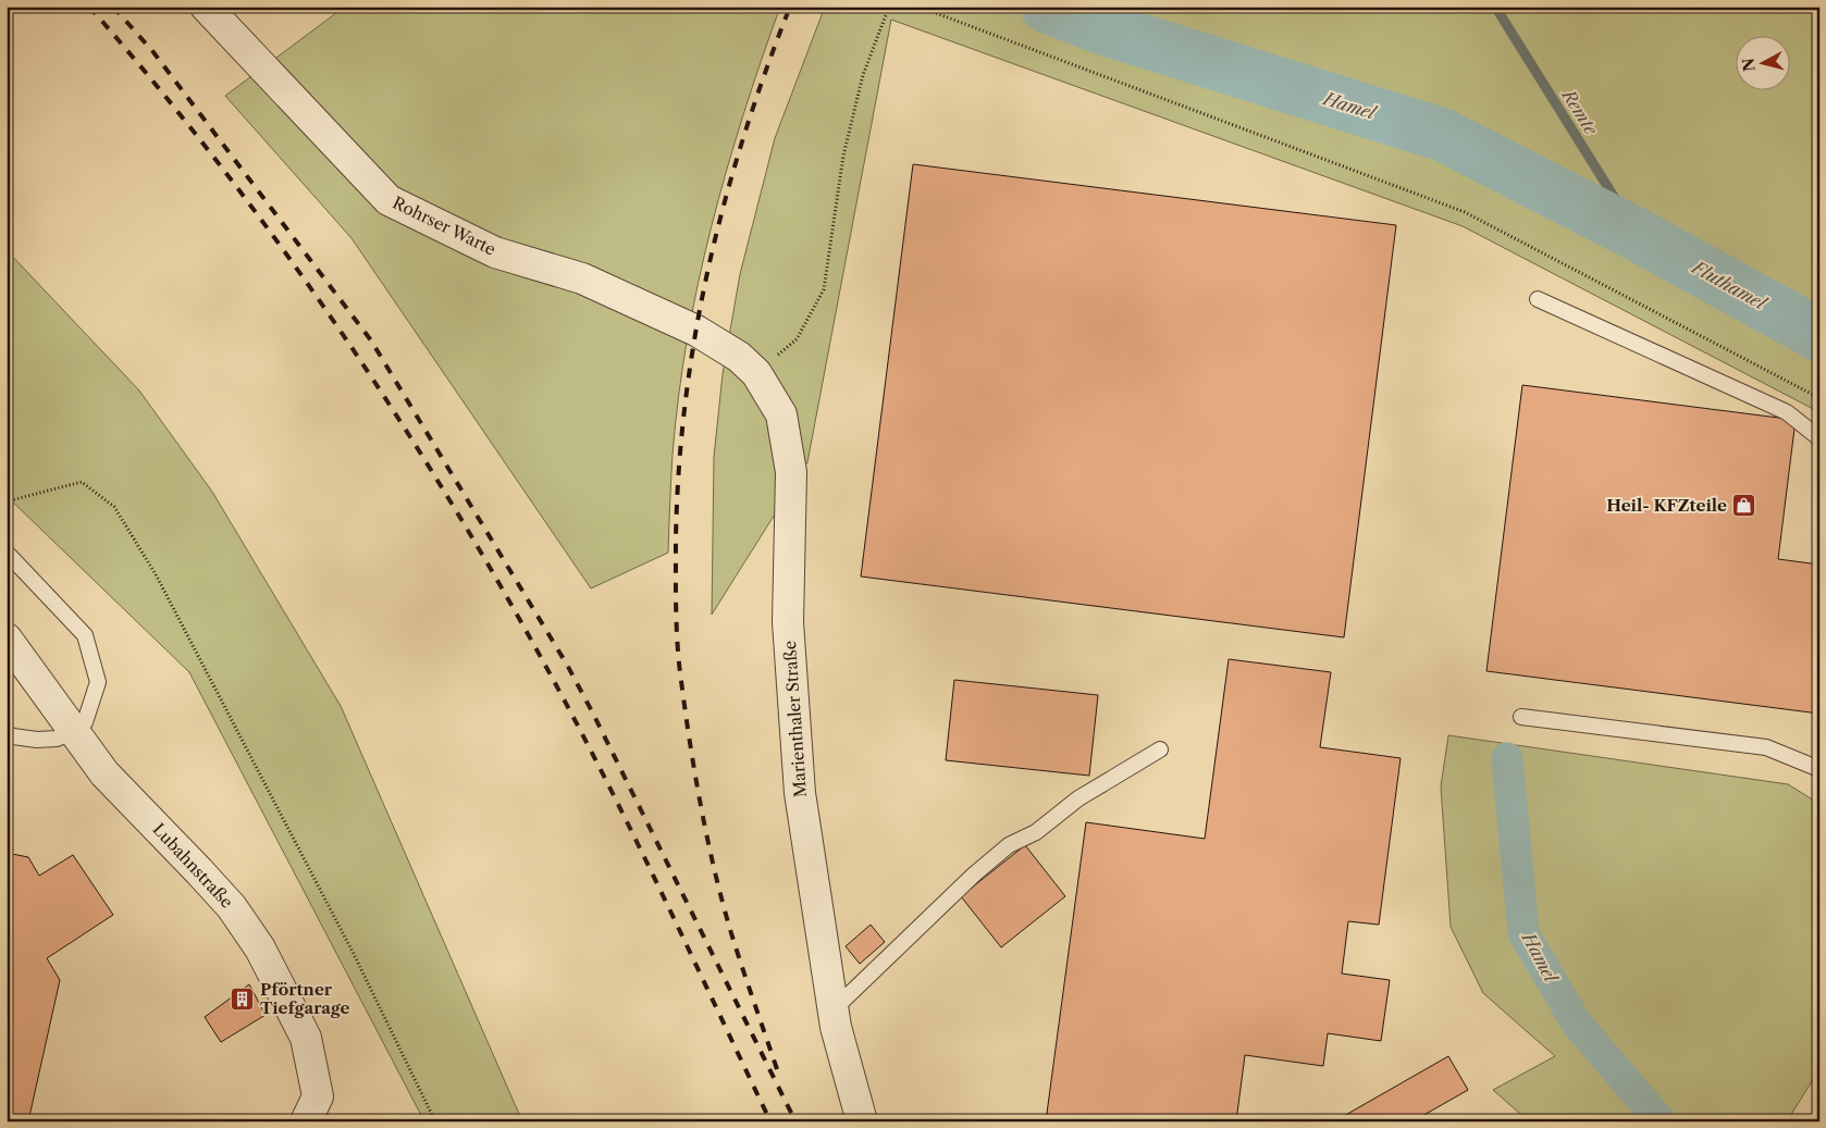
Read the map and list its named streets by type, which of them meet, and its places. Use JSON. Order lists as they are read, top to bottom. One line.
{"streets":{"street":["Rohrser Warte","Marienthaler Straße","Lubahnstraße"]},"crossings":[["Rohrser Warte","Marienthaler Straße"]],"water":["Hamel","Remte","Fluthamel"],"places":{"shop":["Heil- KFZteile"],"building":["Pförtner Tiefgarage"]},"north":"left"}
